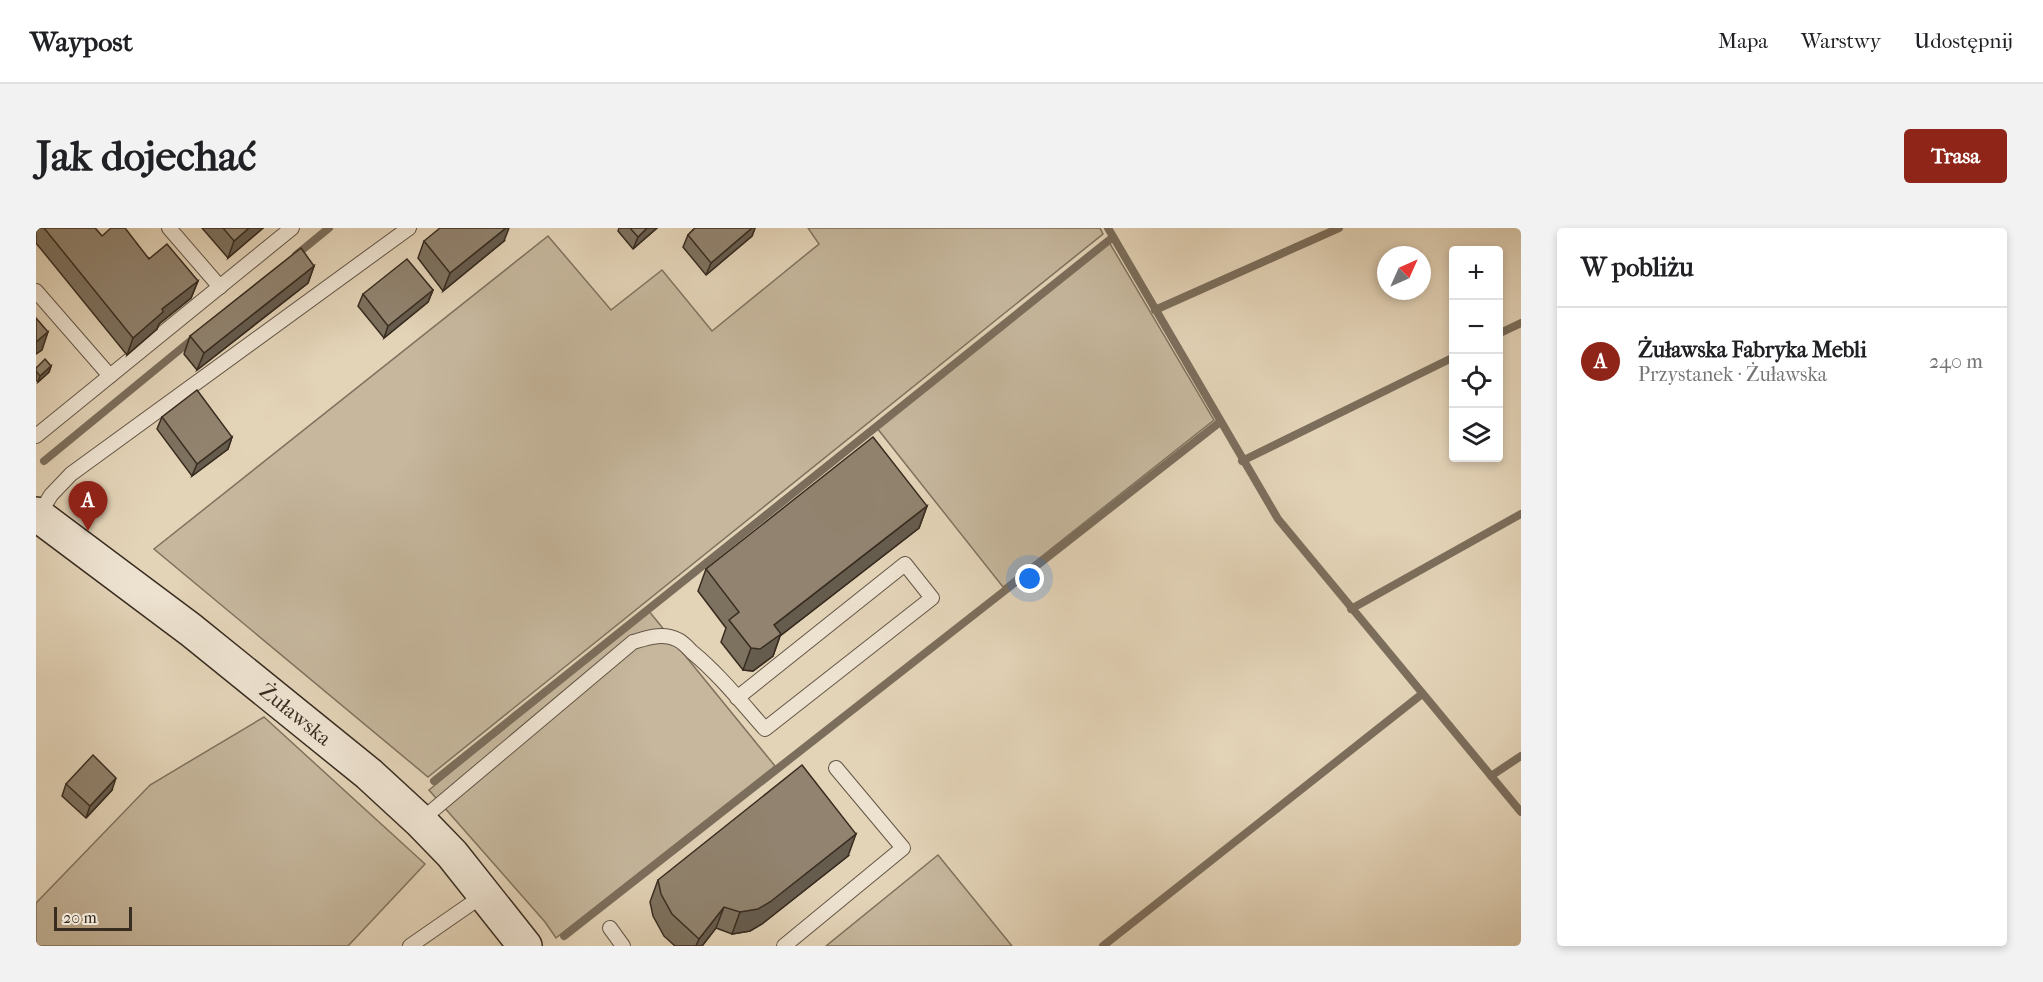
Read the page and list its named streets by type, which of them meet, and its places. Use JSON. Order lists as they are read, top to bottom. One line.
{"streets":{"street":["Żuławska"]},"scale_bar":"20 m","north":"top right","page":{"header":"Waypost","nav":["Mapa","Warstwy","Udostępnij"],"buttons":"Trasa","title":"Jak dojechać","heading":"W pobliżu","map_buttons":["+","−"],"list":[{"mark":"A","name":"Żuławska Fabryka Mebli","note":"Przystanek · Żuławska","value":"240 m"}],"pins":"A","scale":"20 m"}}
